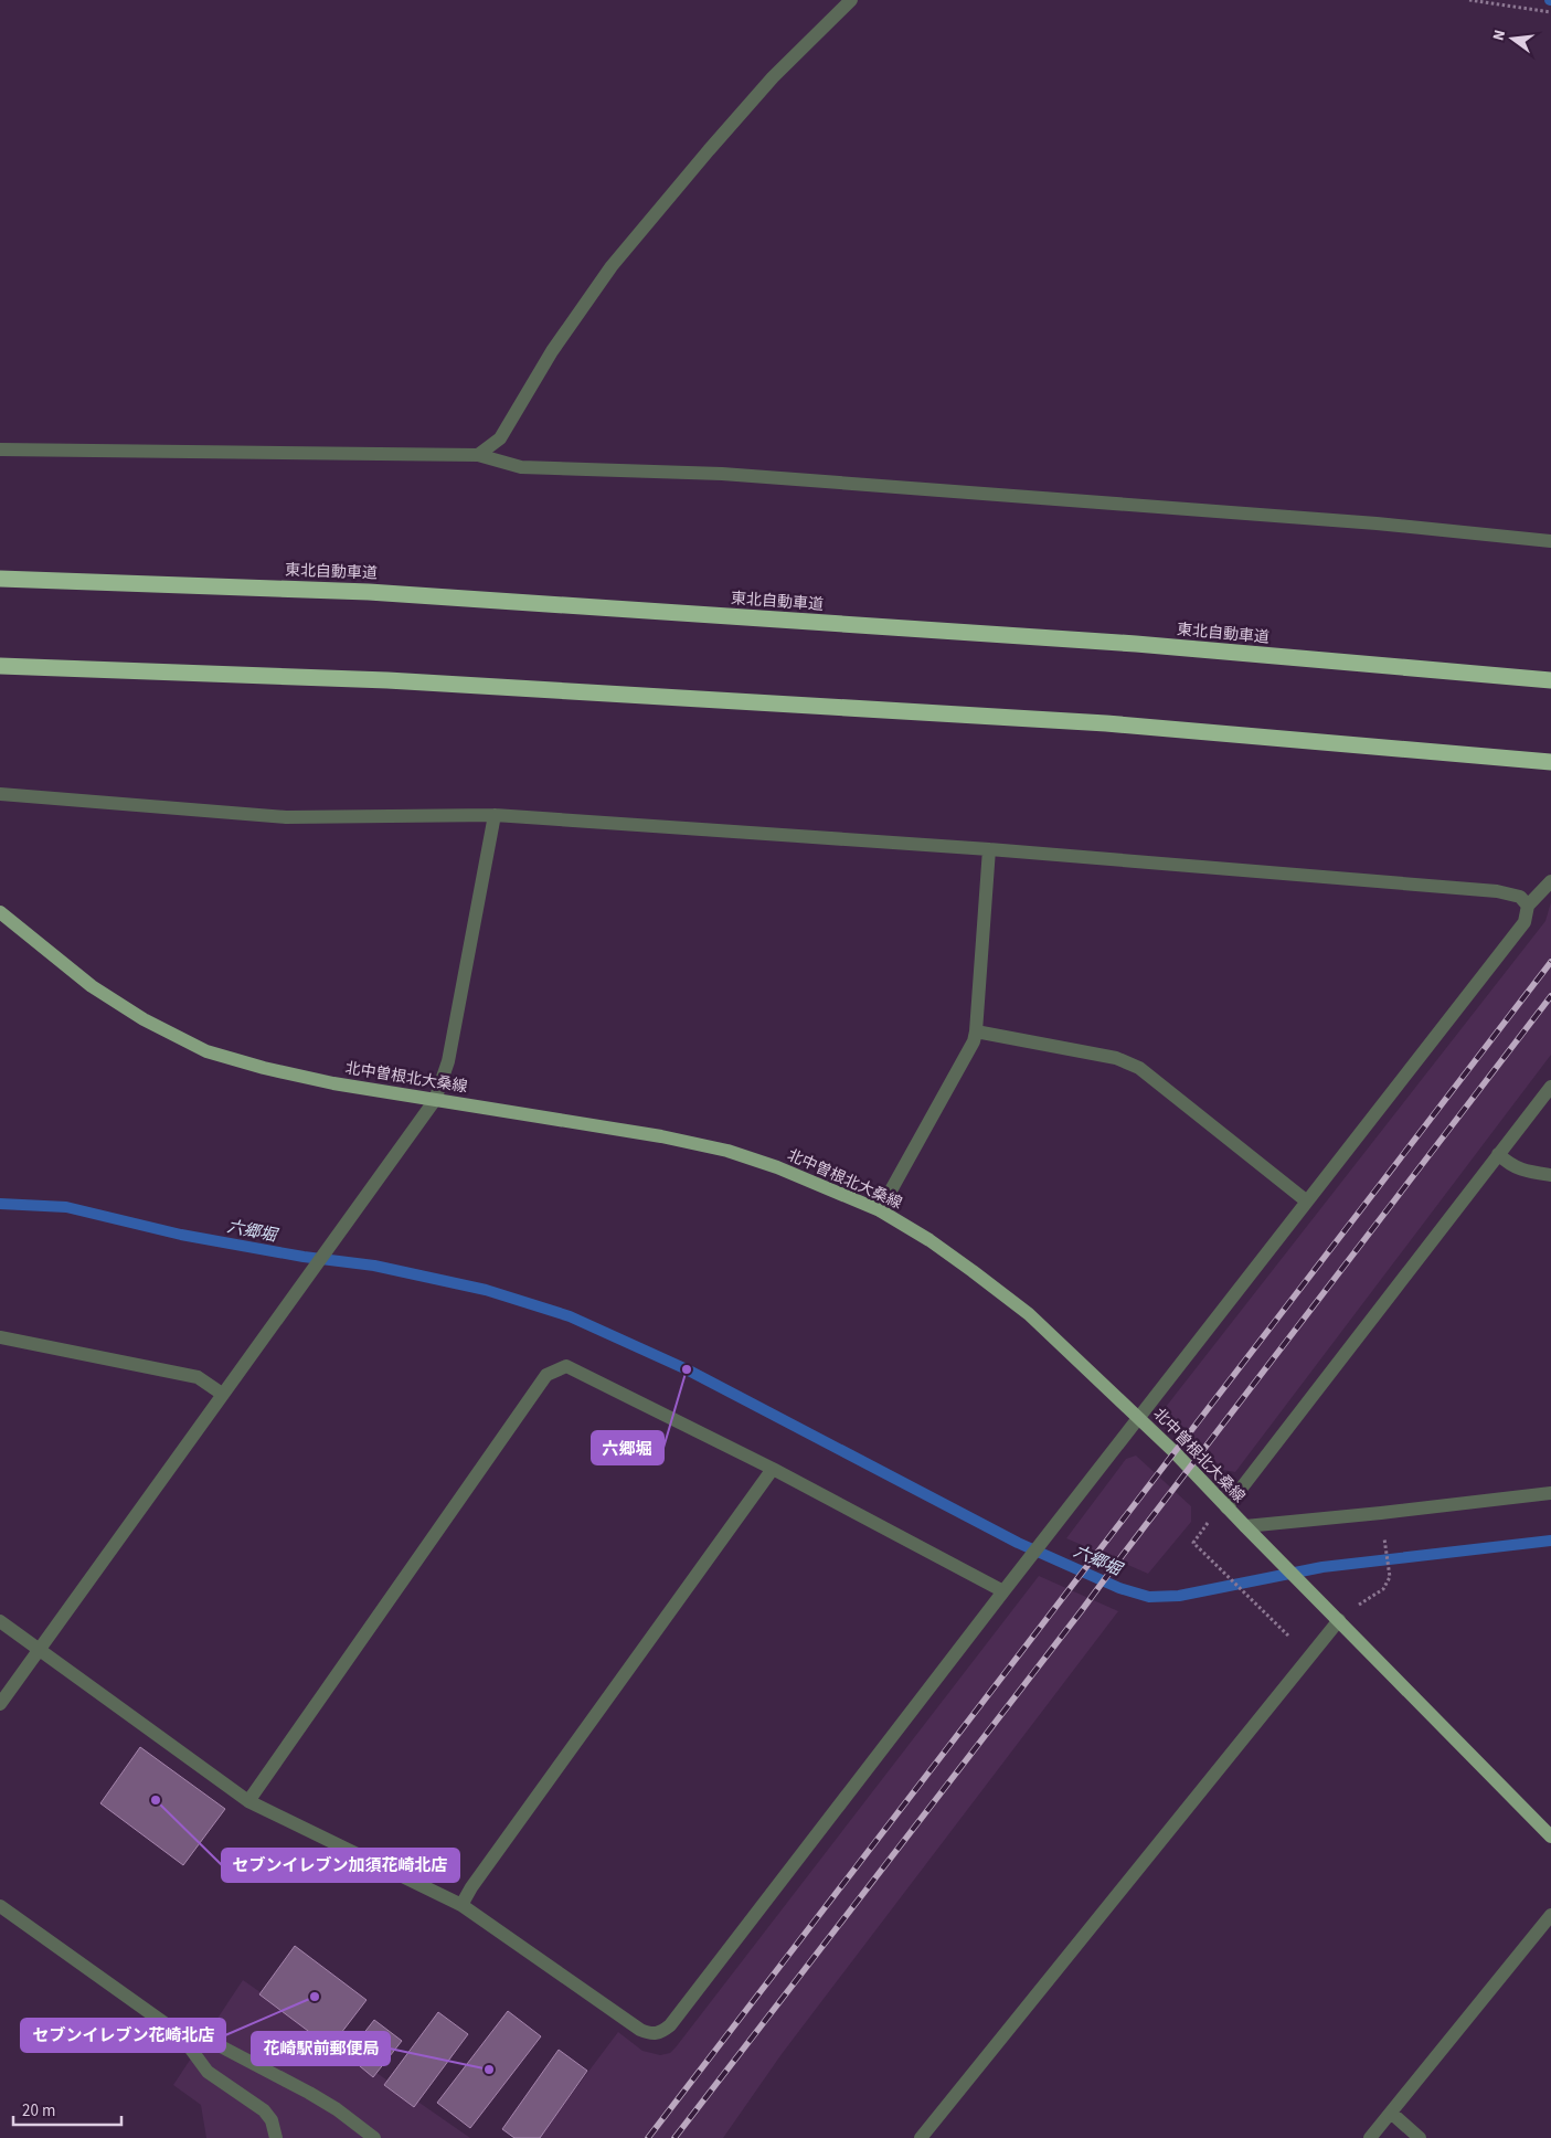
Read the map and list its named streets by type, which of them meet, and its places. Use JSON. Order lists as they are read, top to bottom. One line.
{"streets":{"highway":["東北自動車道"],"main road":["北中曽根北大桑線"]},"water":["六郷堀"],"places":["六郷堀","セブンイレブン加須花崎北店","セブンイレブン花崎北店","花崎駅前郵便局"],"scale_bar":"20 m","north":"left"}
